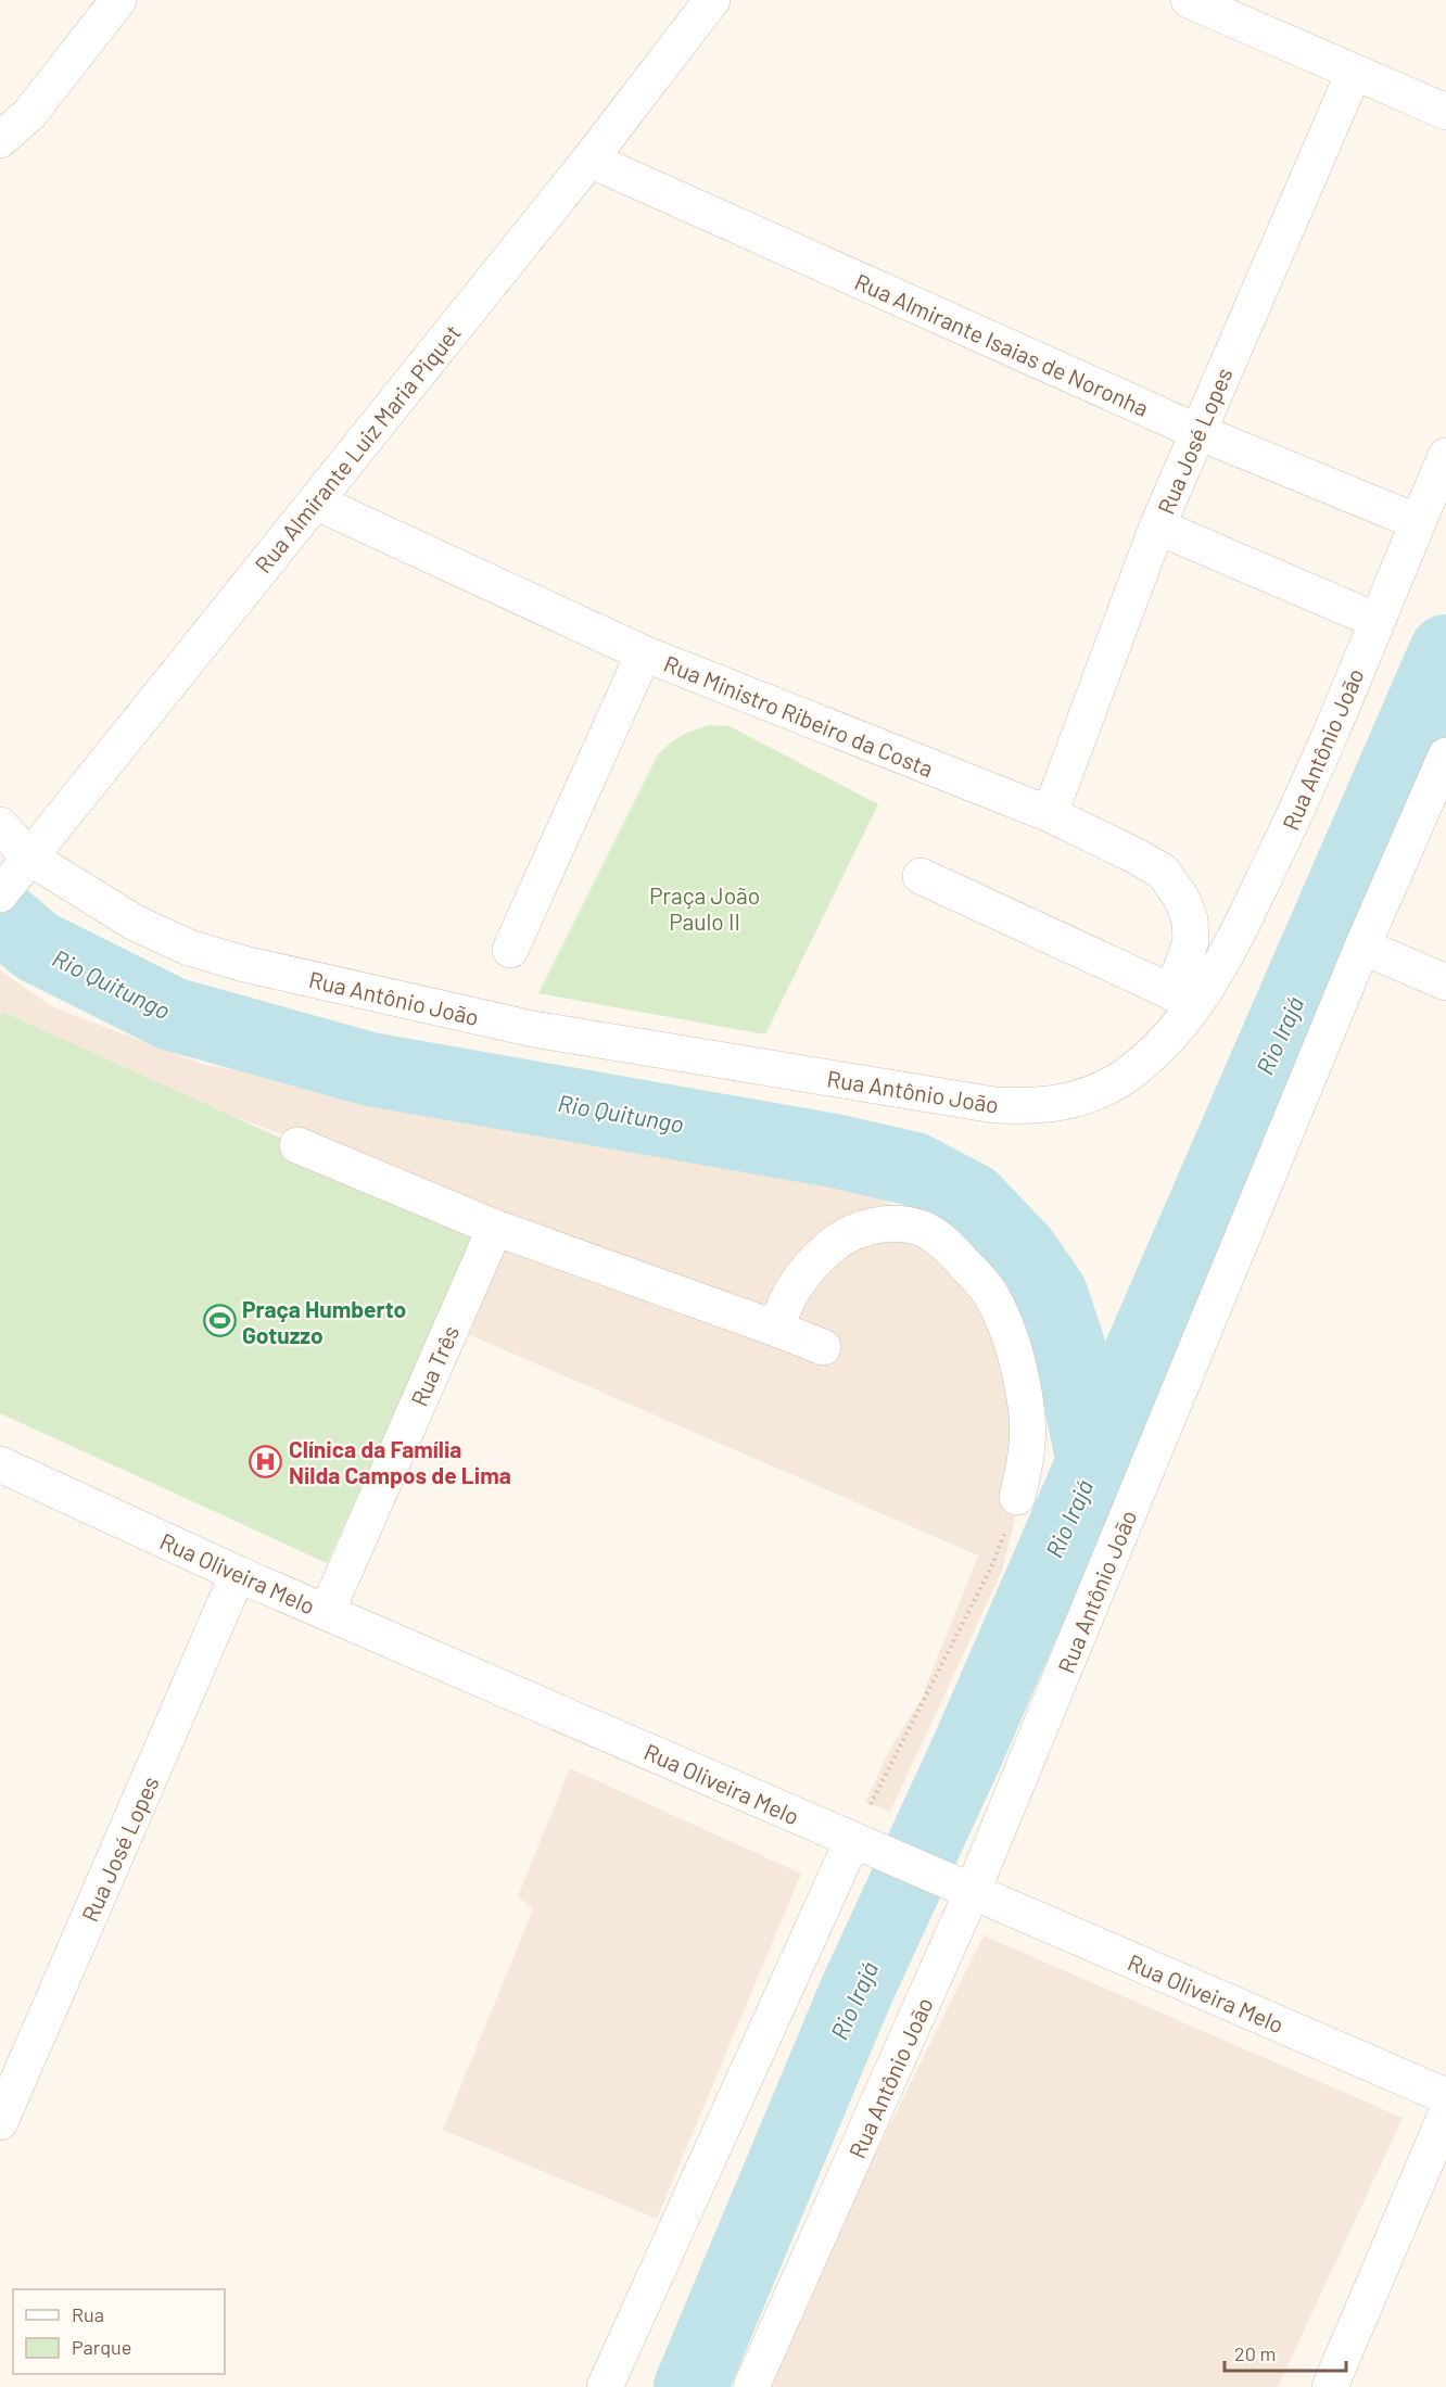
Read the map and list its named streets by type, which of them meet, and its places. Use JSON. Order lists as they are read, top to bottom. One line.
{"streets":{"street":["Rua Almirante Isaias de Noronha","Rua José Lopes","Rua Almirante Luiz Maria Piquet","Rua Ministro Ribeiro da Costa","Rua Antônio João","Rua Três","Rua Oliveira Melo"]},"crossings":[["Rua Almirante Isaias de Noronha","Rua José Lopes"],["Rua Almirante Isaias de Noronha","Rua Almirante Luiz Maria Piquet"],["Rua Almirante Isaias de Noronha","Rua Antônio João"],["Rua José Lopes","Rua Ministro Ribeiro da Costa"],["Rua José Lopes","Rua Oliveira Melo"],["Rua Almirante Luiz Maria Piquet","Rua Ministro Ribeiro da Costa"],["Rua Almirante Luiz Maria Piquet","Rua Antônio João"],["Rua Ministro Ribeiro da Costa","Rua Antônio João"],["Rua Antônio João","Rua Oliveira Melo"],["Rua Três","Rua Oliveira Melo"]],"water":["Rio Quitungo","Rio Irajá"],"parks":["Praça João Paulo II"],"places":{"sports":["Praça Humberto Gotuzzo"],"hospital":["Clínica da Família Nilda Campos de Lima"]},"legend":["Rua","Parque"],"scale_bar":"20 m"}
